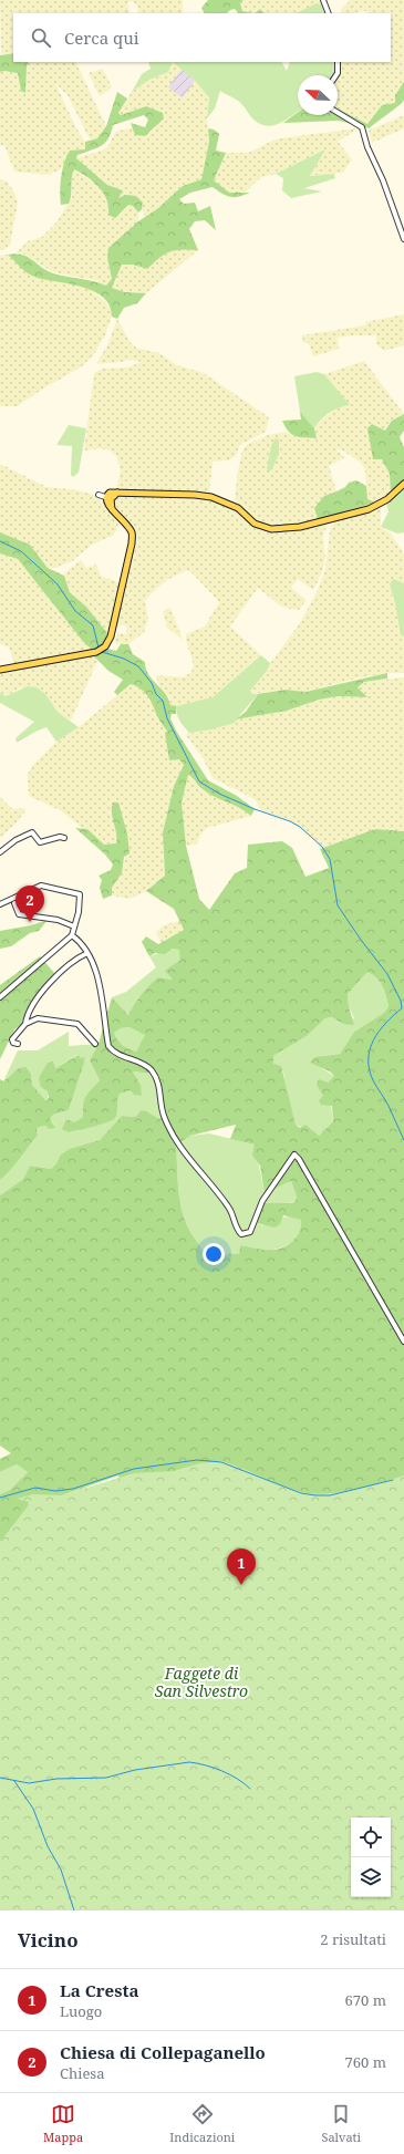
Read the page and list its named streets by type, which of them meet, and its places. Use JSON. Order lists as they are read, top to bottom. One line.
{"parks":["Faggete di San Silvestro"],"north":"top left","page":{"search":"Cerca qui","pins":["2","1"],"heading":["Vicino","2 risultati"],"list":[{"mark":"1","name":"La Cresta","note":"Luogo","value":"670 m"},{"mark":"2","name":"Chiesa di Collepaganello","note":"Chiesa","value":"760 m"}],"nav":["Mappa","Indicazioni","Salvati"]}}
